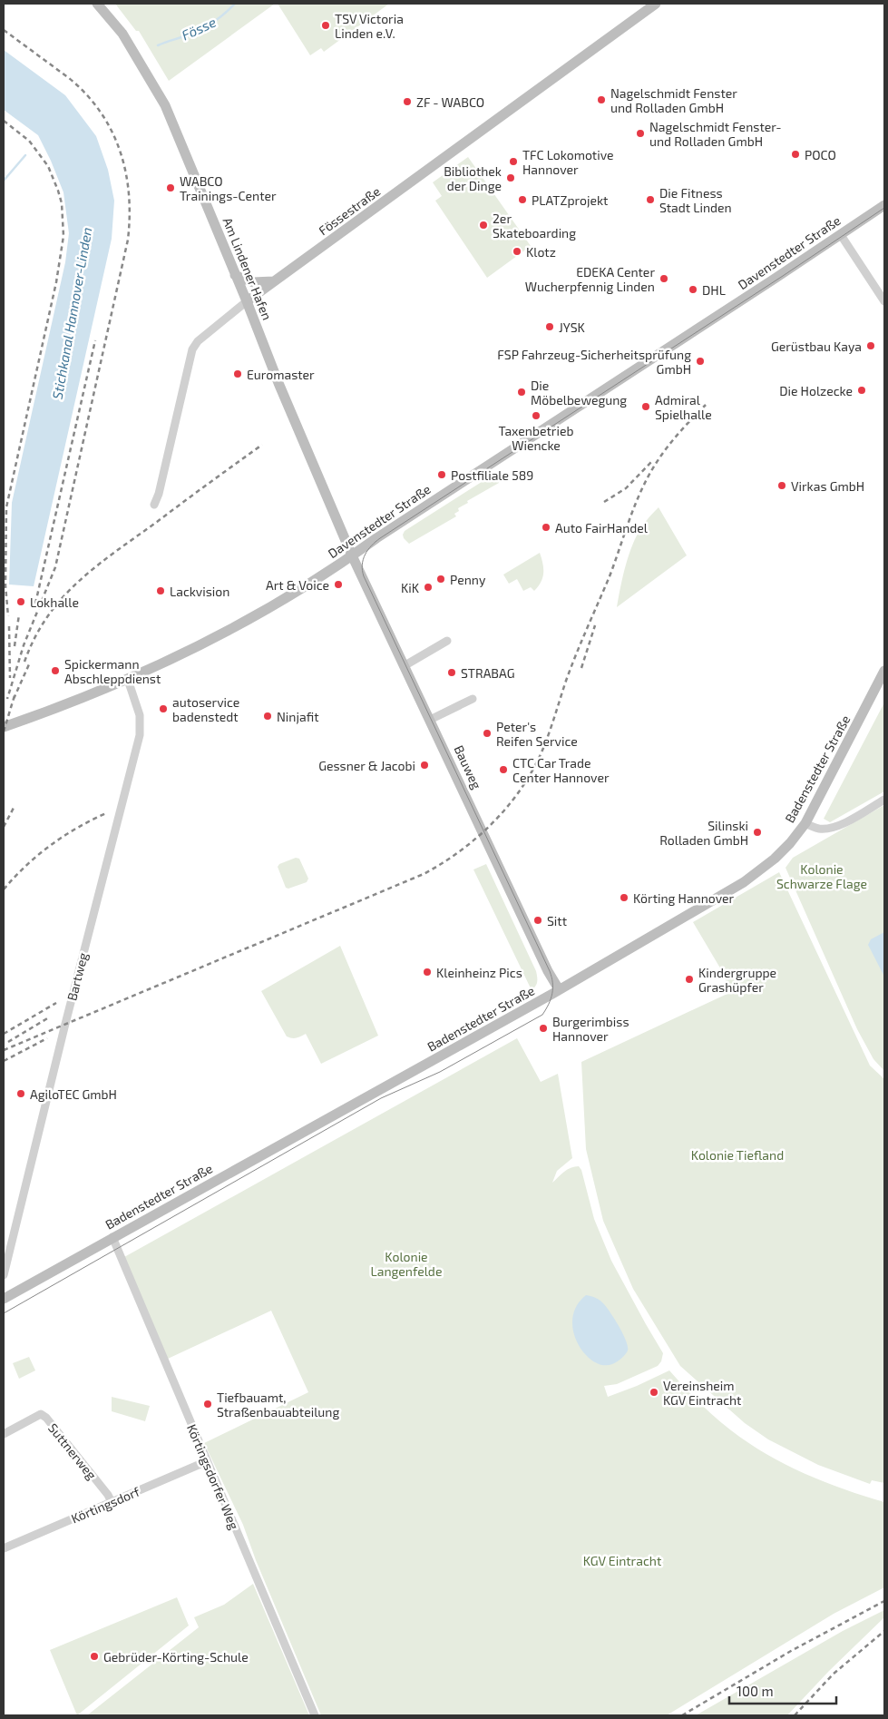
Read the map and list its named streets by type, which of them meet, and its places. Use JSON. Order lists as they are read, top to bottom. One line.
{"streets":{"street":["Fössestraße","Davenstedter Straße","Am Lindener Hafen","Bauweg","Badenstedter Straße","Bartweg","Suttnerweg","Körtingsdorfer Weg","Körtingsdorf"]},"crossings":[["Fössestraße","Am Lindener Hafen"],["Davenstedter Straße","Am Lindener Hafen"],["Davenstedter Straße","Bauweg"],["Davenstedter Straße","Bartweg"],["Am Lindener Hafen","Bauweg"],["Bauweg","Badenstedter Straße"],["Badenstedter Straße","Körtingsdorfer Weg"],["Suttnerweg","Körtingsdorf"],["Körtingsdorfer Weg","Körtingsdorf"]],"water":["Fösse","Stichkanal Hannover-Linden"],"parks":["Kolonie Schwarze Flage","Kolonie Tiefland","Kolonie Langenfelde","KGV Eintracht"],"places":["TSV Victoria Linden e.V.","Nagelschmidt Fenster und Rolladen GmbH","ZF - WABCO","Nagelschmidt Fenster- und Rolladen GmbH","POCO","TFC Lokomotive Hannover","Bibliothek der Dinge","WABCO Trainings-Center","PLATZprojekt","Die Fitness Stadt Linden","2er Skateboarding","Klotz","EDEKA Center Wucherpfennig Linden","DHL","JYSK","Gerüstbau Kaya","FSP Fahrzeug-Sicherheitsprüfung GmbH","Euromaster","Die Holzecke","Die Möbelbewegung","Admiral Spielhalle","Taxenbetrieb Wiencke","Postfiliale 589","Virkas GmbH","Auto FairHandel","Penny","Art & Voice","KiK","Lackvision","Lokhalle","Spickermann Abschleppdienst","STRABAG","autoservice badenstedt","Ninjafit","Peter's Reifen Service","Gessner & Jacobi","CTC Car Trade Center Hannover","Silinski Rolladen GmbH","Körting Hannover","Sitt","Kleinheinz Pics","Kindergruppe Grashüpfer","Burgerimbiss Hannover","AgiloTEC GmbH","Vereinsheim KGV Eintracht","Tiefbauamt, Straßenbauabteilung","Gebrüder-Körting-Schule"],"scale_bar":"100 m"}
